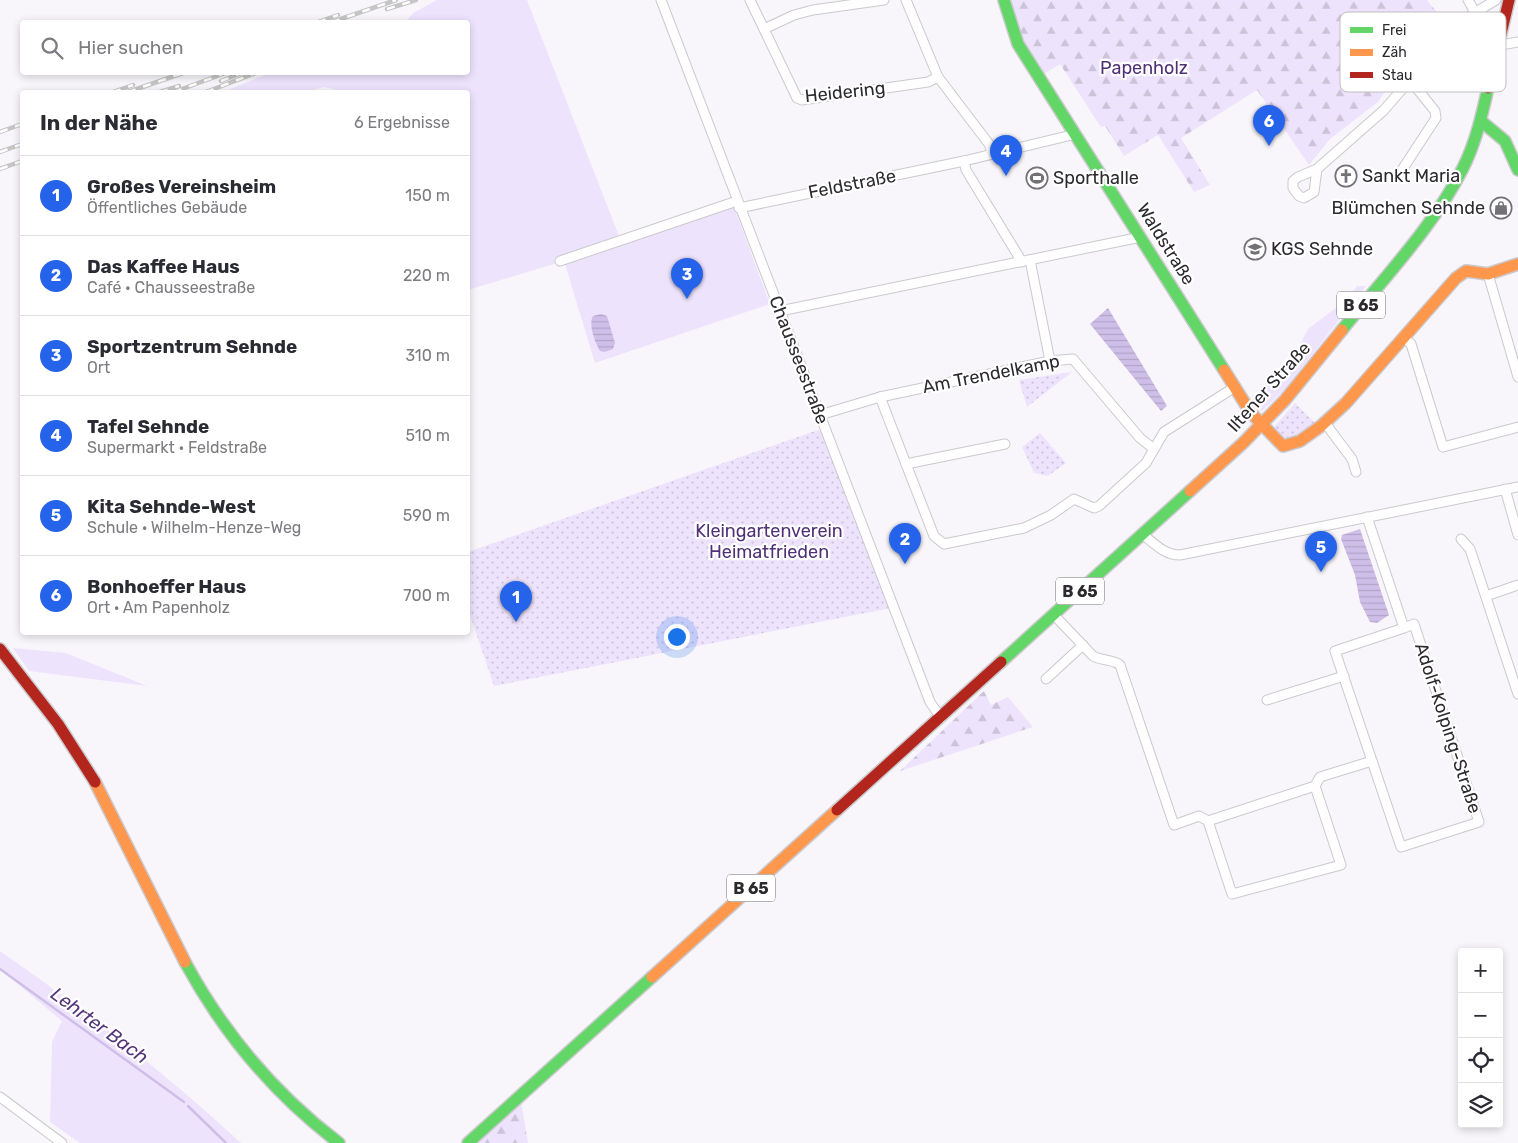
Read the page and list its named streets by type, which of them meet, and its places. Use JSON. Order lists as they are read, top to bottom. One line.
{"streets":{"main road":["Waldstraße","B 65","Iltener Straße"],"street":["Heidering","Feldstraße","Chausseestraße","Am Trendelkamp","Adolf-Kolping-Straße"]},"crossings":[["Feldstraße","Waldstraße"],["Feldstraße","Chausseestraße"],["Waldstraße","Iltener Straße"],["B 65","Chausseestraße"],["B 65","Iltener Straße"],["Chausseestraße","Am Trendelkamp"],["Chausseestraße","Iltener Straße"]],"water":["Lehrter Bach"],"parks":["Papenholz","Kleingartenverein Heimatfrieden"],"places":{"church":["Sankt Maria"],"sports":["Sporthalle"],"shop":["Blümchen Sehnde"],"school or university":["KGS Sehnde"]},"legend":["Frei","Zäh","Stau"],"page":{"search":"Hier suchen","heading":["In der Nähe","6 Ergebnisse"],"pins":["6","4","3","2","5","1"],"list":[{"mark":"1","name":"Großes Vereinsheim","note":"Öffentliches Gebäude","value":"150 m"},{"mark":"2","name":"Das Kaffee Haus","note":"Café · Chausseestraße","value":"220 m"},{"mark":"3","name":"Sportzentrum Sehnde","note":"Ort","value":"310 m"},{"mark":"4","name":"Tafel Sehnde","note":"Supermarkt · Feldstraße","value":"510 m"},{"mark":"5","name":"Kita Sehnde-West","note":"Schule · Wilhelm-Henze-Weg","value":"590 m"},{"mark":"6","name":"Bonhoeffer Haus","note":"Ort · Am Papenholz","value":"700 m"}],"map_buttons":["+","−"]}}
